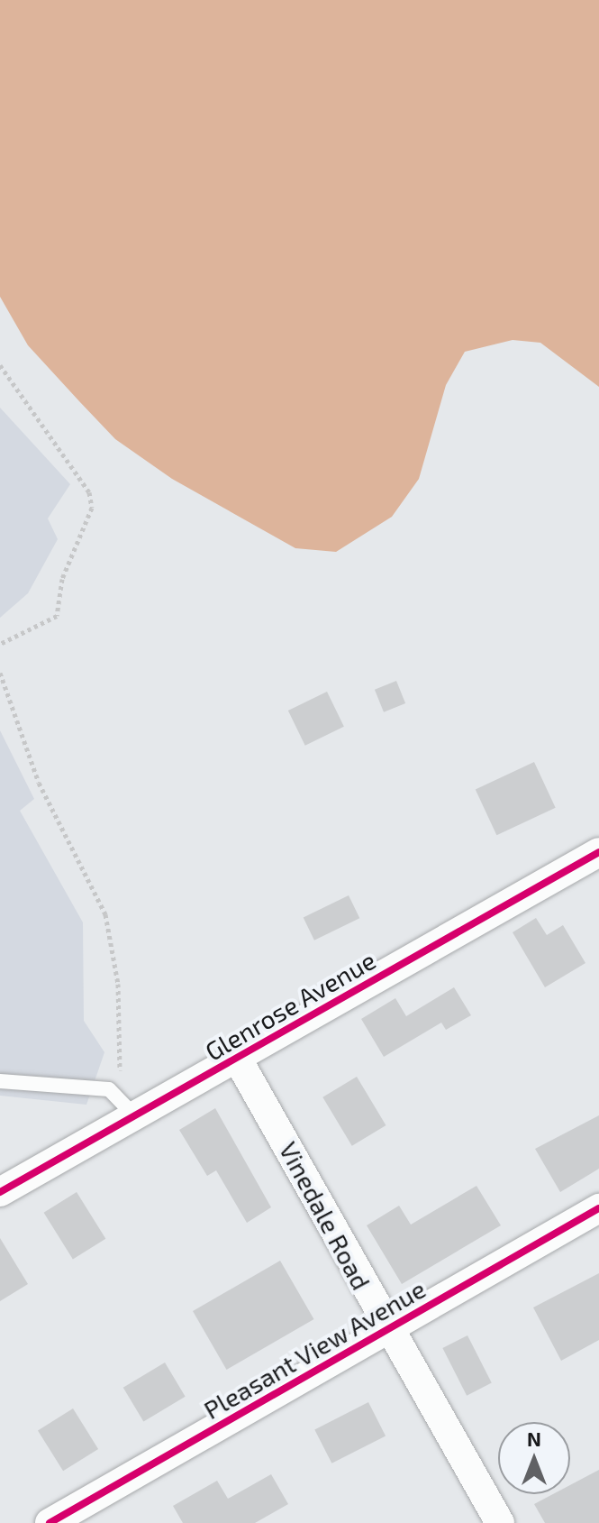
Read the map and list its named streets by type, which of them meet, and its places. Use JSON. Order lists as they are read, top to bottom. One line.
{"streets":{"street":["Glenrose Avenue","Vinedale Road","Pleasant View Avenue"]},"crossings":[["Glenrose Avenue","Vinedale Road"],["Vinedale Road","Pleasant View Avenue"]],"north":"top"}
